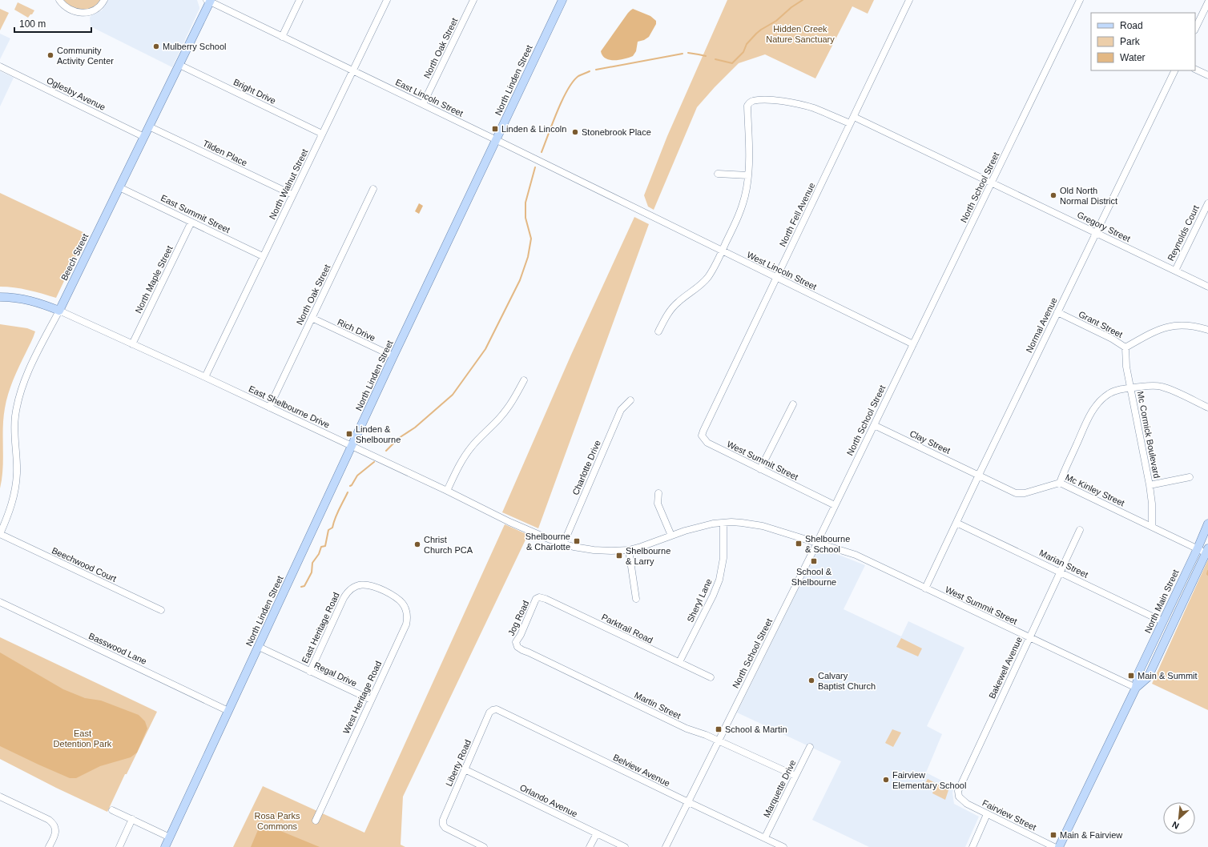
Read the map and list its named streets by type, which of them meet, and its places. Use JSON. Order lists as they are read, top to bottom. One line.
{"streets":{"main road":["North Linden Street","Beech Street","North Main Street"],"street":["North Oak Street","Bright Drive","Oglesby Avenue","East Lincoln Street","Tilden Place","North Walnut Street","North School Street","East Summit Street","North Fell Avenue","Gregory Street","Reynolds Court","West Lincoln Street","North Maple Street","Grant Street","Normal Avenue","Rich Drive","East Shelbourne Drive","Mc Cormick Boulevard","Clay Street","West Summit Street","Charlotte Drive","Mc Kinley Street","Marian Street","Beechwood Court","Sheryl Lane","Jog Road","East Heritage Road","Parktrail Road","Basswood Lane","Bakewell Avenue","Regal Drive","West Heritage Road","Martin Street","Liberty Road","Belview Avenue","Marquette Drive","Orlando Avenue","Fairview Street"]},"crossings":[["North Oak Street","East Lincoln Street"],["North Oak Street","Rich Drive"],["North Oak Street","East Shelbourne Drive"],["North Linden Street","East Lincoln Street"],["North Linden Street","Rich Drive"],["North Linden Street","East Shelbourne Drive"],["North Linden Street","Basswood Lane"],["North Linden Street","Regal Drive"],["Bright Drive","North Walnut Street"],["Bright Drive","Beech Street"],["Oglesby Avenue","Beech Street"],["East Lincoln Street","North Walnut Street"],["East Lincoln Street","Beech Street"],["East Lincoln Street","West Lincoln Street"],["Tilden Place","North Walnut Street"],["Tilden Place","Beech Street"],["North Walnut Street","East Summit Street"],["North Walnut Street","East Shelbourne Drive"],["North School Street","Gregory Street"],["North School Street","West Lincoln Street"],["North School Street","Clay Street"],["North School Street","West Summit Street"],["North School Street","Martin Street"],["North School Street","Belview Avenue"],["East Summit Street","Beech Street"],["East Summit Street","North Maple Street"],["North Fell Avenue","Gregory Street"],["North Fell Avenue","West Lincoln Street"],["North Fell Avenue","West Summit Street"],["Gregory Street","Reynolds Court"],["Gregory Street","Normal Avenue"],["Beech Street","East Shelbourne Drive"],["Beech Street","Beechwood Court"],["North Maple Street","East Shelbourne Drive"],["Grant Street","Normal Avenue"],["Grant Street","Mc Cormick Boulevard"],["Normal Avenue","Clay Street"],["Normal Avenue","West Summit Street"],["Normal Avenue","Mc Kinley Street"],["Normal Avenue","Marian Street"],["East Shelbourne Drive","West Summit Street"],["East Shelbourne Drive","Charlotte Drive"],["Mc Cormick Boulevard","Mc Kinley Street"],["Clay Street","Mc Kinley Street"],["West Summit Street","Sheryl Lane"],["West Summit Street","North Main Street"],["West Summit Street","Bakewell Avenue"],["Mc Kinley Street","North Main Street"],["Marian Street","North Main Street"],["Marian Street","Bakewell Avenue"],["Sheryl Lane","Parktrail Road"],["Jog Road","Parktrail Road"],["Jog Road","Martin Street"],["East Heritage Road","Regal Drive"],["East Heritage Road","West Heritage Road"],["Bakewell Avenue","Fairview Street"],["Regal Drive","West Heritage Road"],["Martin Street","Marquette Drive"],["Liberty Road","Belview Avenue"],["Liberty Road","Orlando Avenue"],["Belview Avenue","Marquette Drive"]],"parks":["Hidden Creek Nature Sanctuary","East Detention Park","Rosa Parks Commons"],"places":{"other":["Mulberry School","Community Activity Center","Stonebrook Place","Old North Normal District","Christ Church PCA","Calvary Baptist Church","Fairview Elementary School"],"transit":["Linden & Lincoln","Linden & Shelbourne","Shelbourne & Charlotte","Shelbourne & School","Shelbourne & Larry","School & Shelbourne","Main & Summit","School & Martin","Main & Fairview"]},"legend":["Road","Park","Water"],"scale_bar":"100 m","north":"bottom left"}
